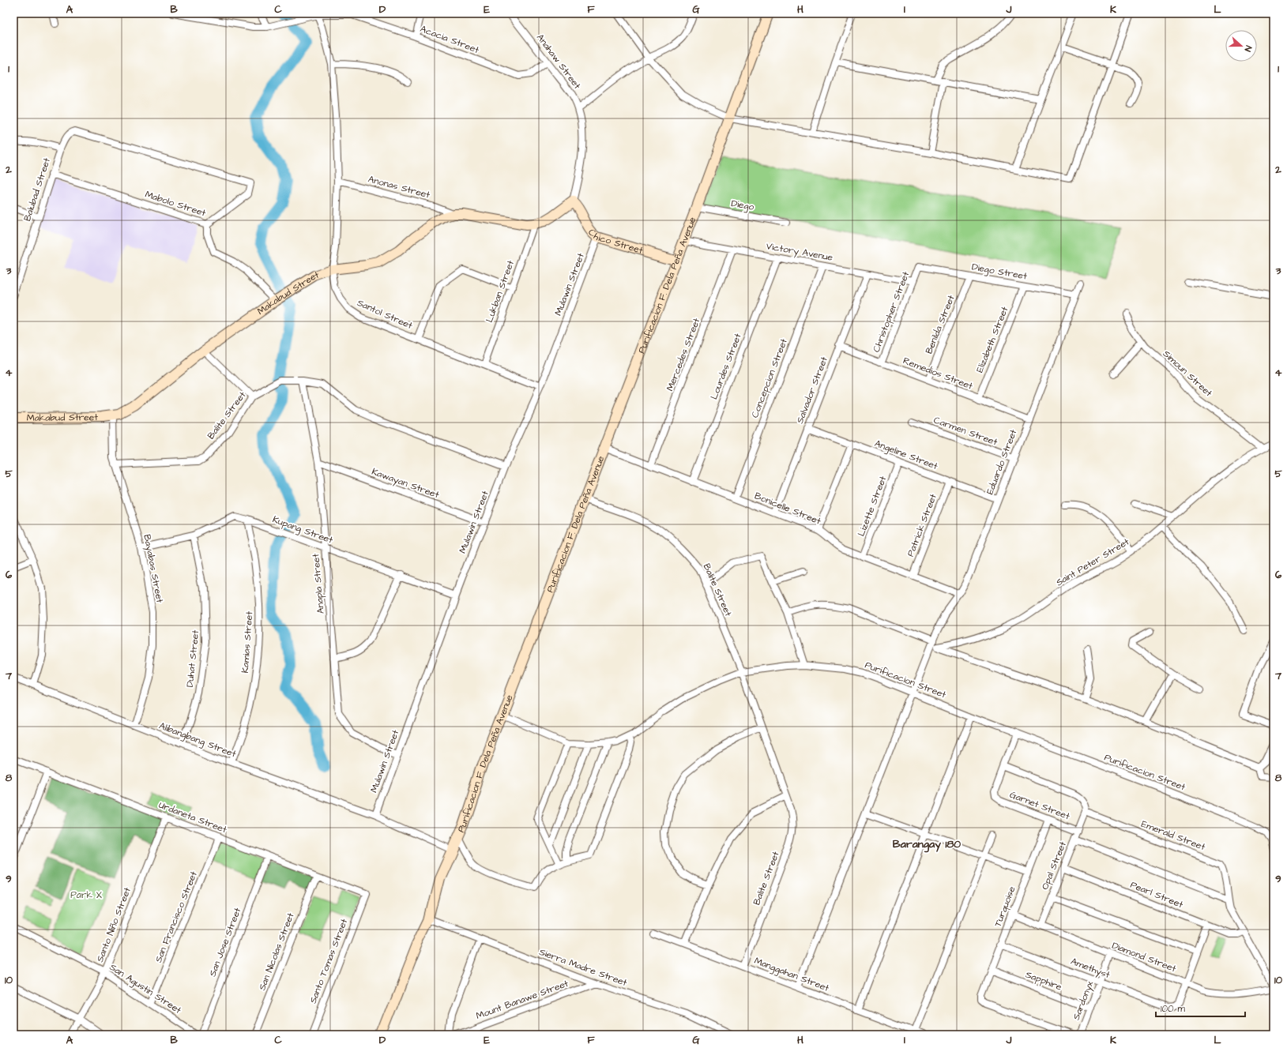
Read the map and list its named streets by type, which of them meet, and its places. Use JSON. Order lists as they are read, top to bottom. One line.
{"streets":{"street":["Acacia Street","Anahaw Street","Anonas Street","Balubad Street","Mabolo Street","Diego","Chico Street","Victory Avenue","Diego Street","Mulawin Street","Purificacion F. Dela Peña Avenue","Lukban Street","Makabud Street","Christopher Street","Santol Street","Benilda Street","Elizabeth Street","Mercedes Street","Lourdes Street","Remedios Street","Simoun Street","Concepcion Street","Salvador Street","Balite Street","Carmen Street","Angeline Street","Eduardo Street","Kawayan Street","Lizette Street","Bonicelle Street","Patrick Street","Kupang Street","Saint Peter Street","Bayabas Street","Anapla Street","Kamias Street","Duhat Street","Purificacion Street","Alibangbang Street","Garnet Street","Urdaneta Street","Emerald Street","Opal Street","Pearl Street","Turquoise","San Francisco Street","Santo Niño Street","San Jose Street","San Nicolas Street","Diamond Street","Santo Tomas Street","Sierra Madre Street","Amethyst","Manggahan Street","Sapphire","San Agustin Street","Mount Banawe Street","Sardonyx"]},"crossings":[["Acacia Street","Anahaw Street"],["Acacia Street","Santol Street"],["Anahaw Street","Chico Street"],["Anahaw Street","Makabud Street"],["Anonas Street","Makabud Street"],["Anonas Street","Santol Street"],["Balubad Street","Mabolo Street"],["Mabolo Street","Makabud Street"],["Diego","Purificacion F. Dela Peña Avenue"],["Chico Street","Mulawin Street"],["Chico Street","Purificacion F. Dela Peña Avenue"],["Chico Street","Makabud Street"],["Victory Avenue","Purificacion F. Dela Peña Avenue"],["Victory Avenue","Christopher Street"],["Victory Avenue","Mercedes Street"],["Victory Avenue","Lourdes Street"],["Victory Avenue","Concepcion Street"],["Victory Avenue","Salvador Street"],["Diego Street","Christopher Street"],["Diego Street","Benilda Street"],["Diego Street","Elizabeth Street"],["Diego Street","Eduardo Street"],["Mulawin Street","Santol Street"],["Mulawin Street","Balite Street"],["Mulawin Street","Kawayan Street"],["Mulawin Street","Kupang Street"],["Mulawin Street","Anapla Street"],["Mulawin Street","Alibangbang Street"],["Purificacion F. Dela Peña Avenue","Balite Street"],["Purificacion F. Dela Peña Avenue","Bonicelle Street"],["Purificacion F. Dela Peña Avenue","Purificacion Street"],["Purificacion F. Dela Peña Avenue","Alibangbang Street"],["Purificacion F. Dela Peña Avenue","Sierra Madre Street"],["Lukban Street","Makabud Street"],["Lukban Street","Santol Street"],["Makabud Street","Santol Street"],["Makabud Street","Bayabas Street"],["Christopher Street","Remedios Street"],["Benilda Street","Remedios Street"],["Elizabeth Street","Remedios Street"],["Mercedes Street","Bonicelle Street"],["Lourdes Street","Bonicelle Street"],["Remedios Street","Salvador Street"],["Remedios Street","Eduardo Street"],["Simoun Street","Saint Peter Street"],["Concepcion Street","Bonicelle Street"],["Salvador Street","Angeline Street"],["Salvador Street","Bonicelle Street"],["Balite Street","Bayabas Street"],["Balite Street","Anapla Street"],["Balite Street","Purificacion Street"],["Balite Street","Manggahan Street"],["Carmen Street","Eduardo Street"],["Angeline Street","Eduardo Street"],["Angeline Street","Lizette Street"],["Angeline Street","Patrick Street"],["Eduardo Street","Bonicelle Street"],["Eduardo Street","Saint Peter Street"],["Eduardo Street","Purificacion Street"],["Eduardo Street","Manggahan Street"],["Kawayan Street","Anapla Street"],["Lizette Street","Bonicelle Street"],["Bonicelle Street","Patrick Street"],["Kupang Street","Bayabas Street"],["Kupang Street","Anapla Street"],["Kupang Street","Kamias Street"],["Kupang Street","Duhat Street"],["Bayabas Street","Alibangbang Street"],["Kamias Street","Alibangbang Street"],["Duhat Street","Alibangbang Street"],["Garnet Street","Opal Street"],["Garnet Street","Turquoise"],["Urdaneta Street","San Francisco Street"],["Urdaneta Street","Santo Niño Street"],["Urdaneta Street","San Jose Street"],["Urdaneta Street","San Nicolas Street"],["Urdaneta Street","Santo Tomas Street"],["Emerald Street","Opal Street"],["Emerald Street","Pearl Street"],["Emerald Street","Diamond Street"],["Opal Street","Pearl Street"],["Opal Street","Diamond Street"],["Turquoise","Diamond Street"],["Turquoise","Amethyst"],["Turquoise","Sapphire"],["San Francisco Street","San Agustin Street"],["Santo Niño Street","San Agustin Street"],["Diamond Street","Amethyst"],["Diamond Street","Sardonyx"],["Sierra Madre Street","Mount Banawe Street"],["Amethyst","Sardonyx"],["Sapphire","Sardonyx"]],"districts":["Barangay 180"],"parks":["Park X"],"scale_bar":"100 m","north":"right","grid":{"columns":["A","B","C","D","E","F","G","H","I","J","K","L"],"rows":["1","2","3","4","5","6","7","8","9","10"]}}
